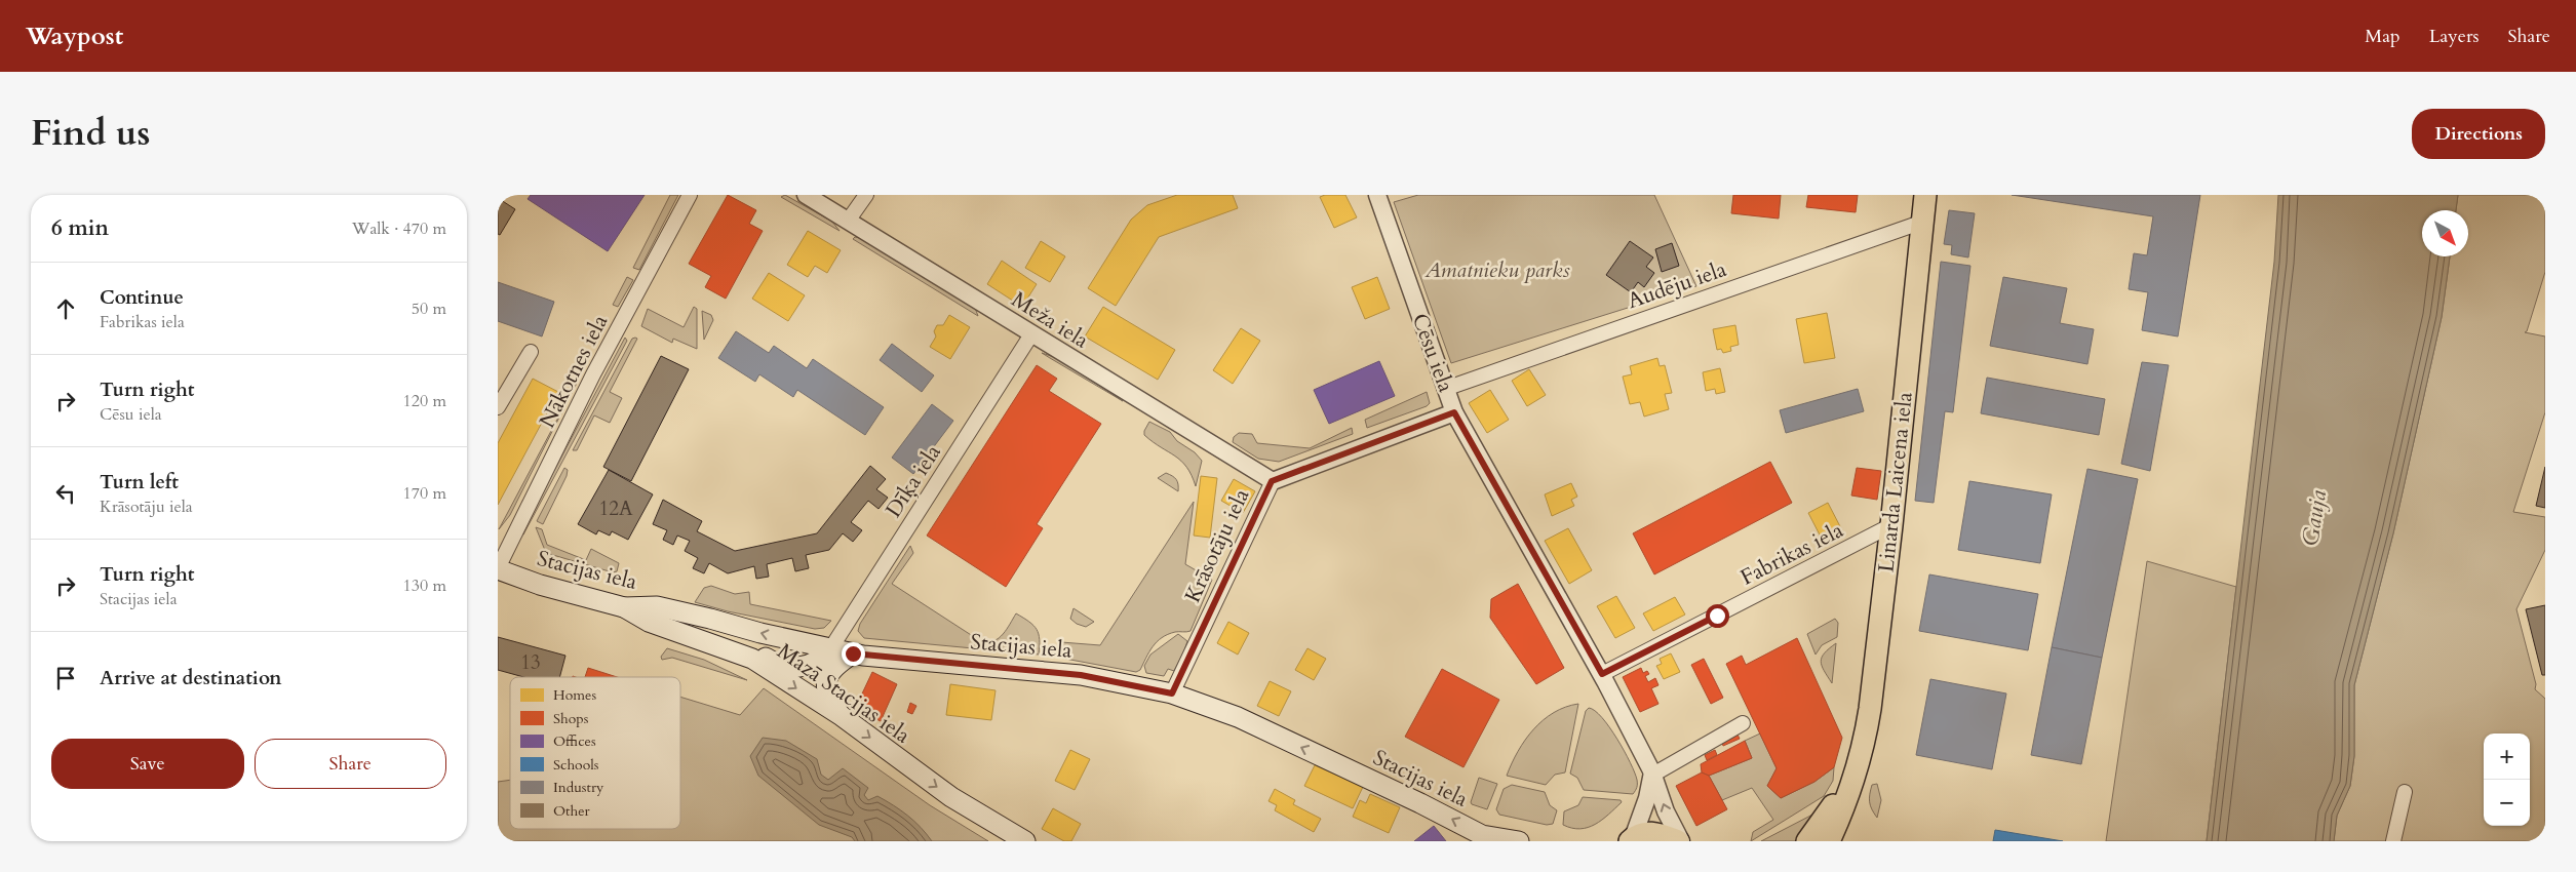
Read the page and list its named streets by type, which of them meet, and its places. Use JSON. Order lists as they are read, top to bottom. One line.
{"streets":{"main road":["Cēsu iela","Linarda Laicena iela","Stacijas iela","Mazā Stacijas iela"],"street":["Audēju iela","Meža iela","Nākotnes iela","Dīķa iela","Krāsotāju iela","Fabrikas iela"]},"crossings":[["Audēju iela","Cēsu iela"],["Audēju iela","Linarda Laicena iela"],["Meža iela","Dīķa iela"],["Meža iela","Krāsotāju iela"],["Cēsu iela","Krāsotāju iela"],["Cēsu iela","Fabrikas iela"],["Nākotnes iela","Stacijas iela"],["Dīķa iela","Stacijas iela"],["Linarda Laicena iela","Fabrikas iela"],["Krāsotāju iela","Stacijas iela"],["Stacijas iela","Mazā Stacijas iela"]],"one_way":["Stacijas iela","Mazā Stacijas iela"],"water":["Gauja"],"parks":["Amatnieku parks"],"house_numbers":["12A","13"],"legend":["Homes","Shops","Offices","Schools","Industry","Other"],"north":"bottom right","page":{"header":"Waypost","nav":["Map","Layers","Share"],"title":"Find us","buttons":["Directions",["Save","Share"]],"heading":["6 min","Walk · 470 m"],"list":[["Continue","Fabrikas iela","50 m"],["Turn right","Cēsu iela","120 m"],["Turn left","Krāsotāju iela","170 m"],["Turn right","Stacijas iela","130 m"],"Arrive at destination"],"map_buttons":["+","−"]}}
